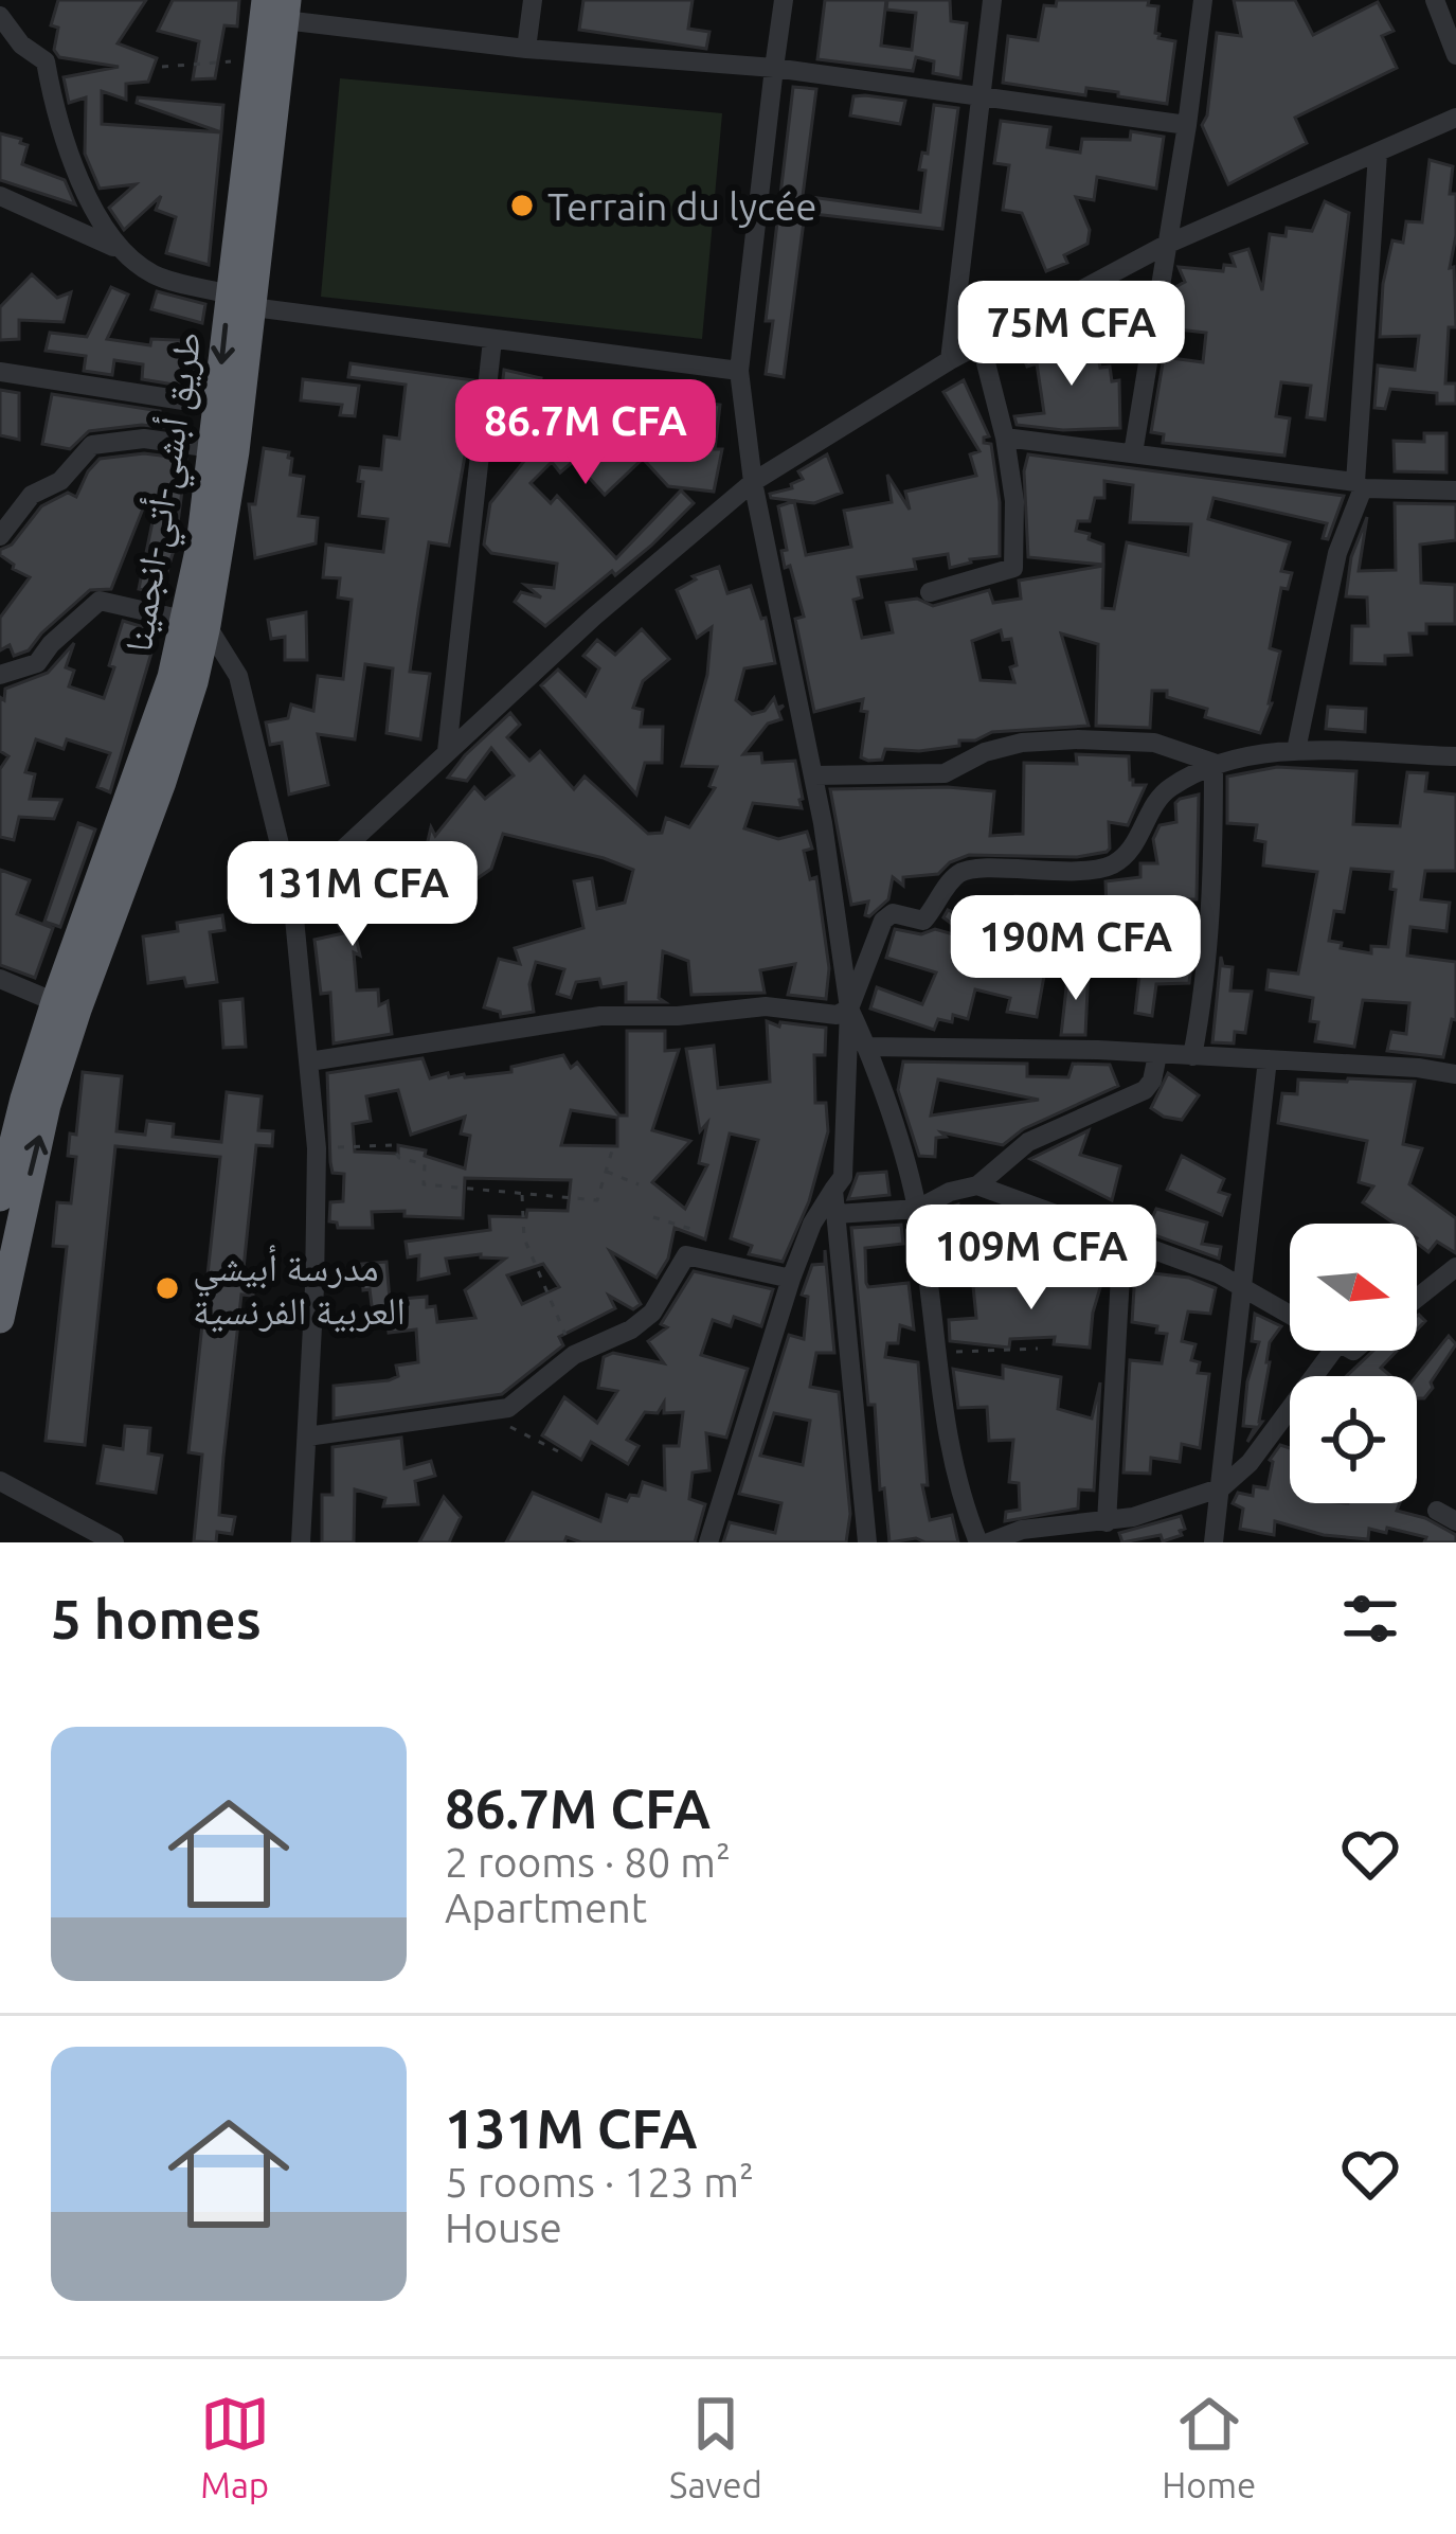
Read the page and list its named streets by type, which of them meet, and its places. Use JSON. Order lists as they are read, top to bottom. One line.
{"streets":{"highway":["طريق أبشي-أتي-انجمينا"]},"places":["Terrain du lycée","مدرسة أبيشي العربية الفرنسية"],"north":"right","page":{"price":["75M CFA","86.7M CFA","131M CFA","190M CFA","109M CFA"],"heading":"5 homes","list":[{"name":"86.7M CFA","note":"2 rooms · 80 m² · Apartment"},{"name":"131M CFA","note":"5 rooms · 123 m² · House"}],"tabs":["Map","Saved","Home"]}}
